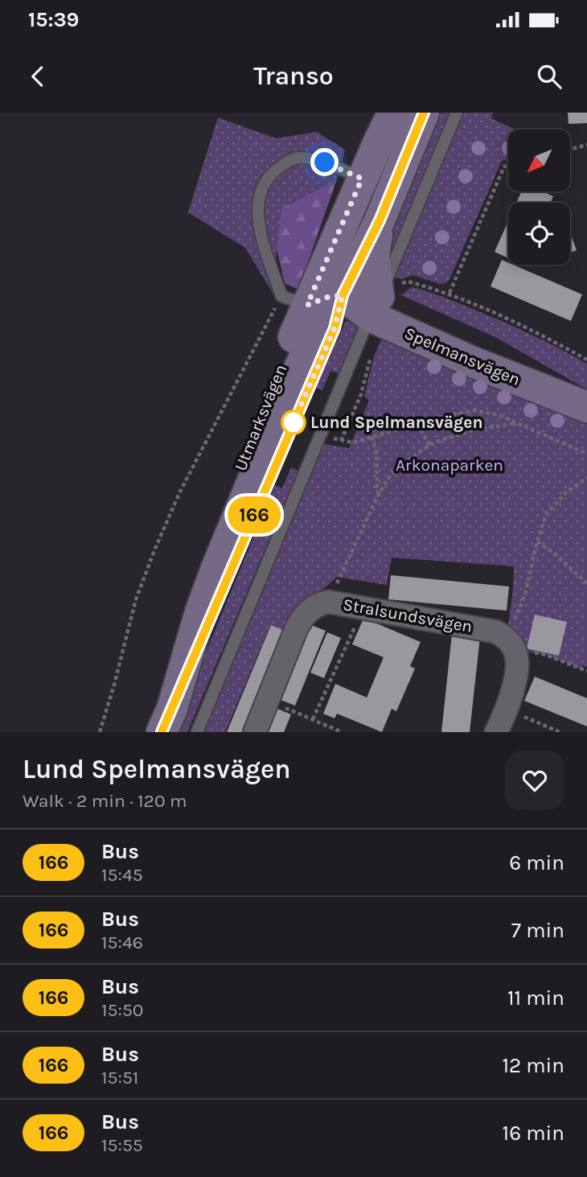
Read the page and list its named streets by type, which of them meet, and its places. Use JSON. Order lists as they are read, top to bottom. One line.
{"streets":{"main road":["Spelmansvägen","Utmarksvägen"],"street":["Stralsundsvägen"]},"crossings":[["Spelmansvägen","Utmarksvägen"]],"parks":["Arkonaparken"],"places":["Lund Spelmansvägen"],"lines":["bus line 166"],"north":"bottom left","page":{"status":"15:39","header":"Transo","on_map":"166","heading":["Lund Spelmansvägen","Walk · 2 min · 120 m"],"list":[{"mark":"166","name":"Bus","note":"15:45","value":"6 min"},{"mark":"166","name":"Bus","note":"15:46","value":"7 min"},{"mark":"166","name":"Bus","note":"15:50","value":"11 min"},{"mark":"166","name":"Bus","note":"15:51","value":"12 min"},{"mark":"166","name":"Bus","note":"15:55","value":"16 min"}]}}
